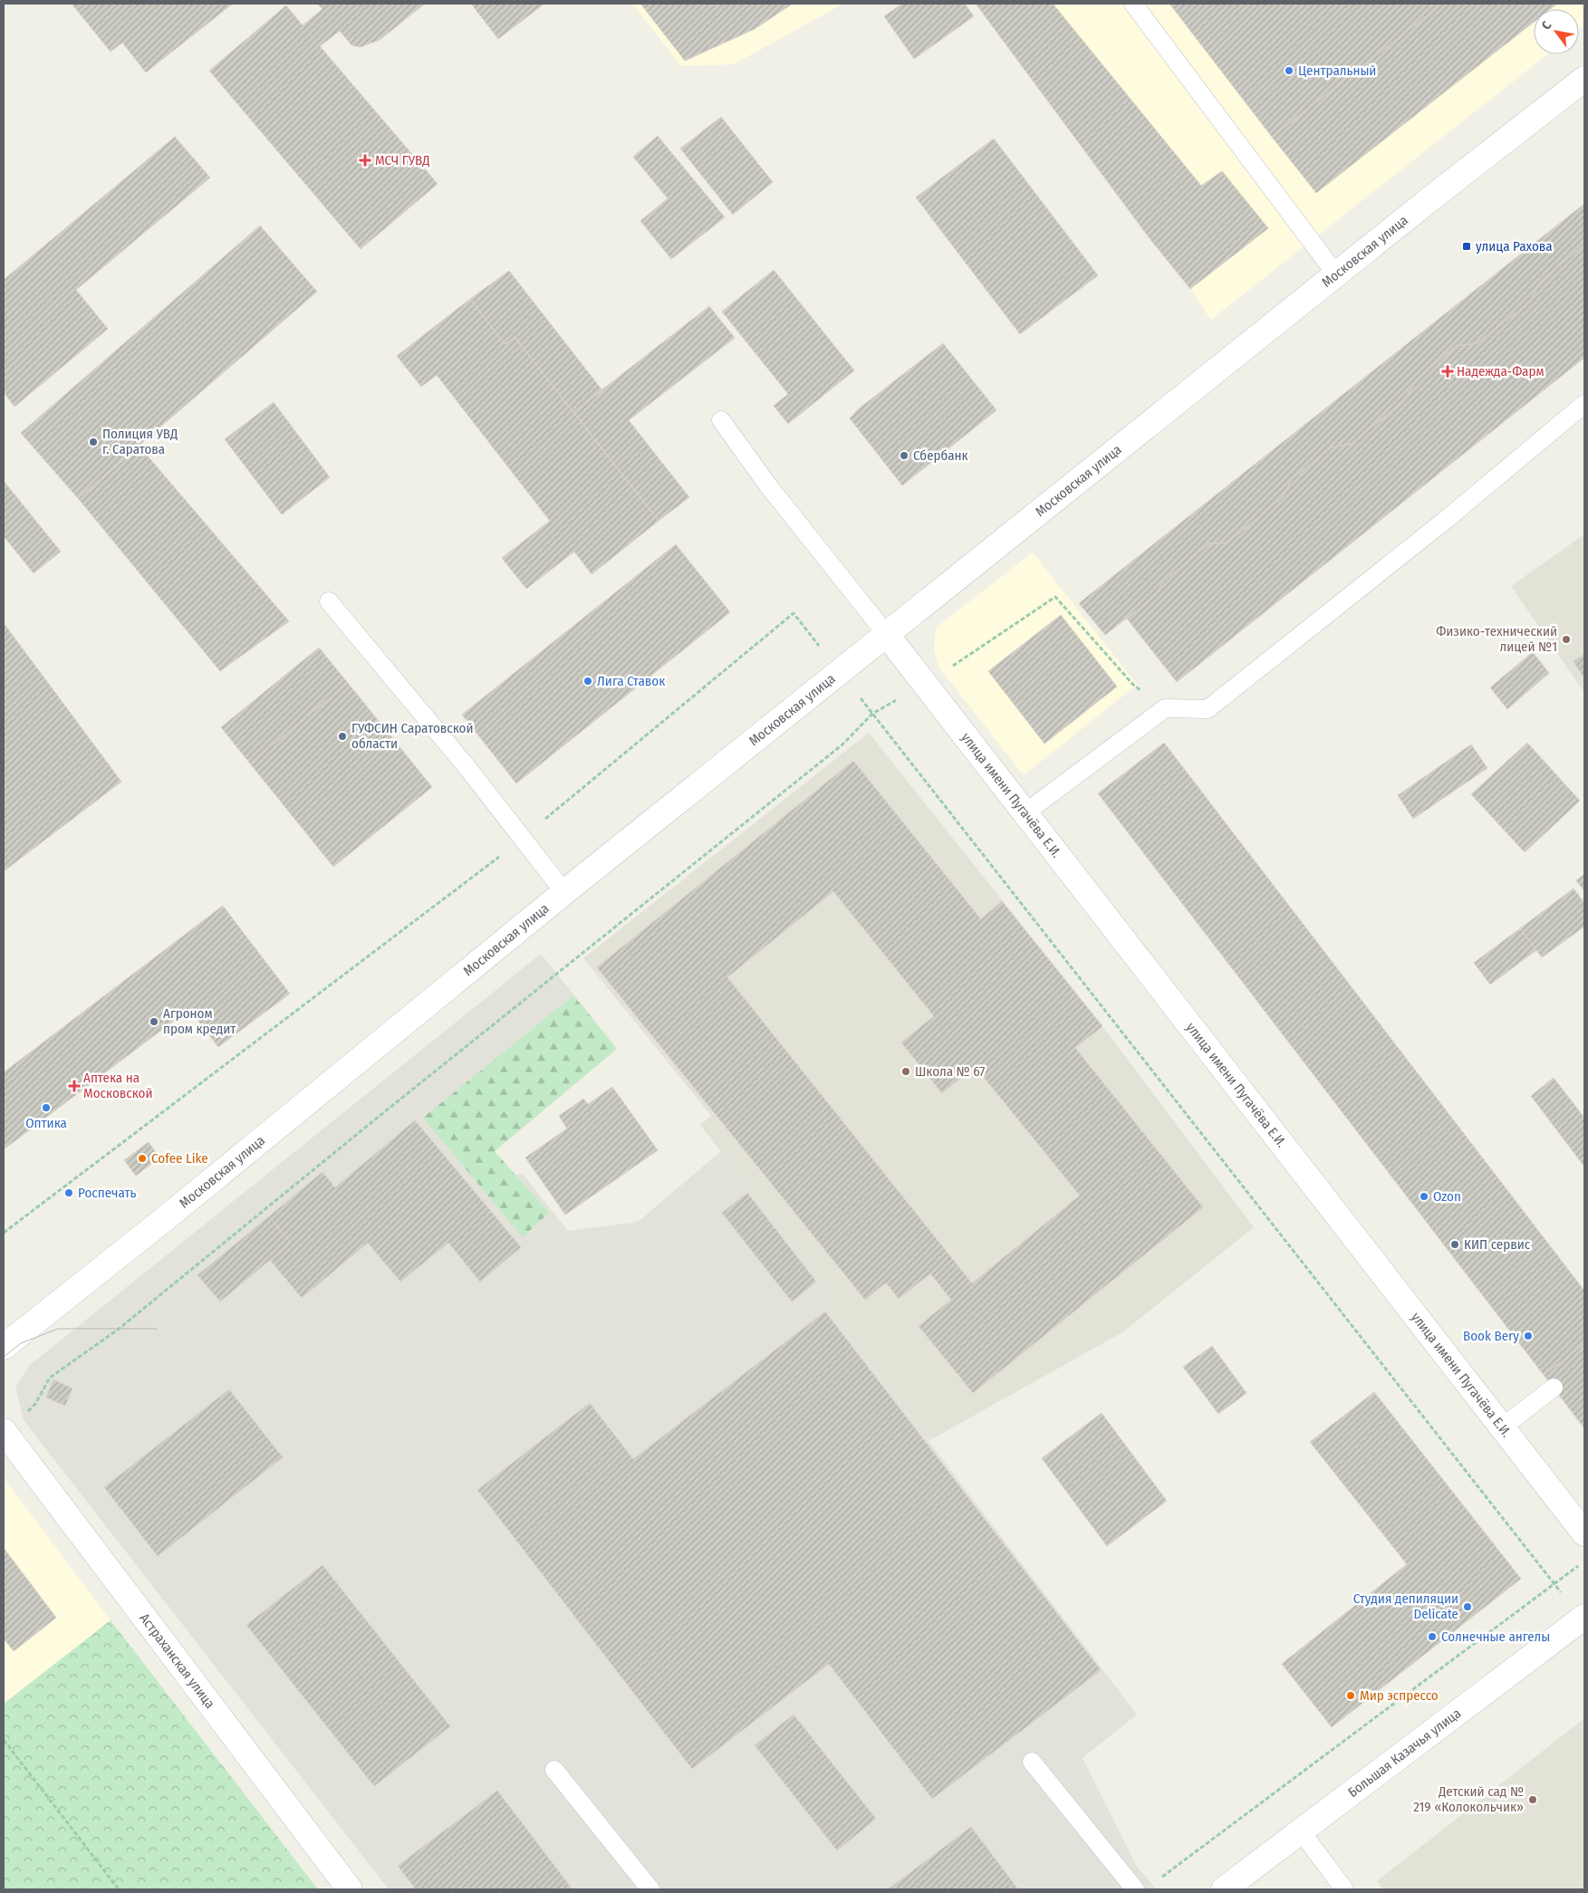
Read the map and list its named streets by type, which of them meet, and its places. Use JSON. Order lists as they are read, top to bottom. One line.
{"streets":{"main road":["Московская улица","улица имени Пугачёва Е.И.","Астраханская улица","Большая Казачья улица"]},"crossings":[["Московская улица","улица имени Пугачёва Е.И."]],"places":{"other":["Центральный","Полиция УВД г. Саратова","Сбербанк","Физико-технический лицей №1","Лига Ставок","ГУФСИН Саратовской области","Агроном пром кредит","Школа № 67","Оптика","Cofee Like","Роспечать","Ozon","КИП сервис","Book Bery","Студия депиляции Delicate","Солнечные ангелы","Мир эспрессо","Детский сад № 219 «Колокольчик»"],"health":["МСЧ ГУВД","Надежда-Фарм","Аптека на Московской"],"transit":["улица Рахова"]},"north":"top left"}
